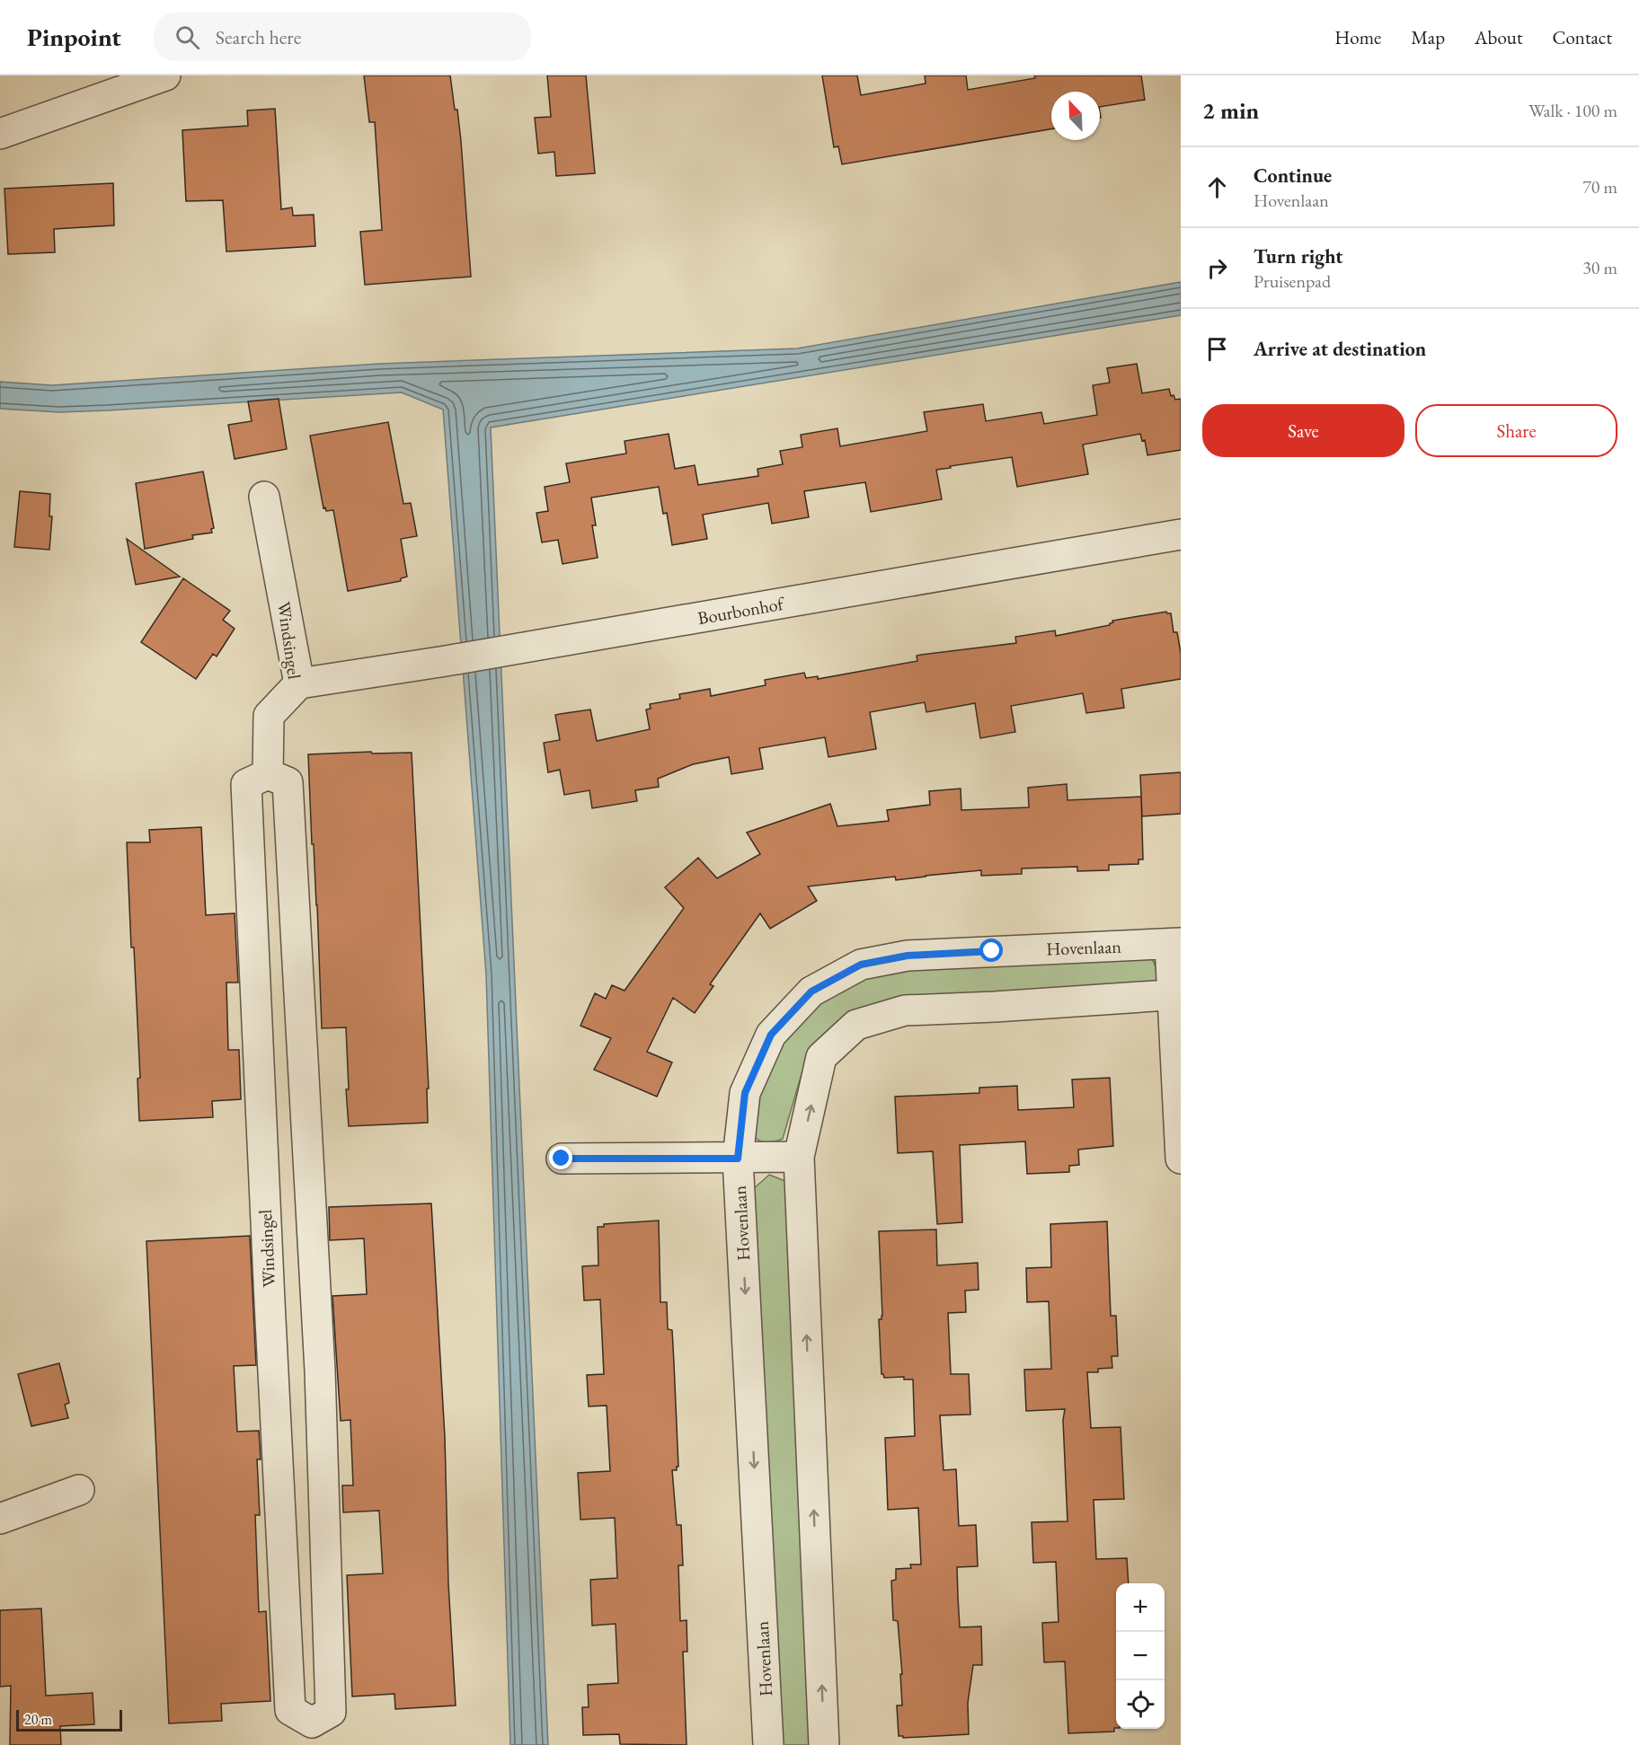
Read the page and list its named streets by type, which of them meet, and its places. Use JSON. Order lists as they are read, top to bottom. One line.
{"streets":{"street":["Bourbonhof","Windsingel","Hovenlaan"]},"crossings":[["Bourbonhof","Windsingel"]],"scale_bar":"20 m","north":"top left","page":{"header":"Pinpoint","search":"Search here","nav":["Home","Map","About","Contact"],"heading":["2 min","Walk · 100 m"],"list":[["Continue","Hovenlaan","70 m"],["Turn right","Pruisenpad","30 m"],"Arrive at destination"],"buttons":["Save","Share"],"map_buttons":["+","−"],"scale":"20 m"}}
